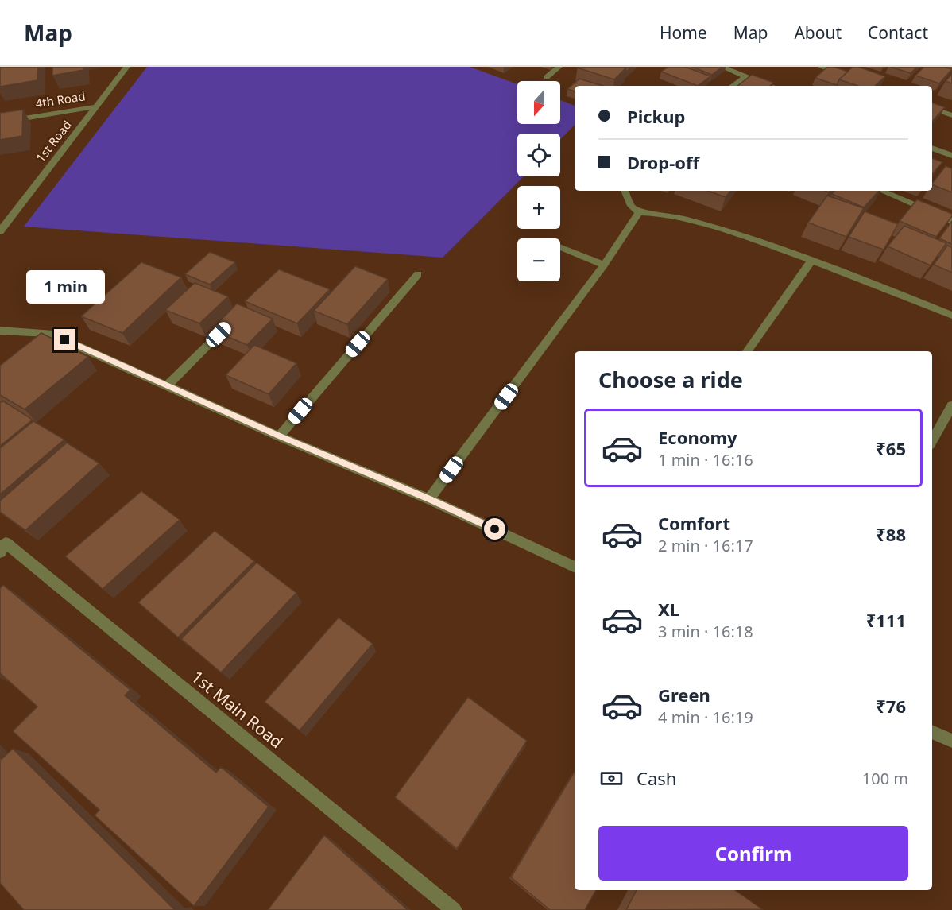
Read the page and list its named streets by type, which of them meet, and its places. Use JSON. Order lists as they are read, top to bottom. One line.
{"streets":{"street":["4th Road","1st Road","1st Main Road"]},"crossings":[["4th Road","1st Road"]],"north":"bottom","page":{"header":"Map","nav":["Home","Map","About","Contact"],"map_buttons":["+","−"],"banner":["Pickup","Drop-off"],"bubble":"1 min","heading":"Choose a ride","list":[{"name":"Economy","note":"1 min · 16:16","value":"₹65"},{"name":"Comfort","note":"2 min · 16:17","value":"₹88"},{"name":"XL","note":"3 min · 16:18","value":"₹111"},{"name":"Green","note":"4 min · 16:19","value":"₹76"}],"pay":["Cash","100 m"],"buttons":"Confirm"}}
